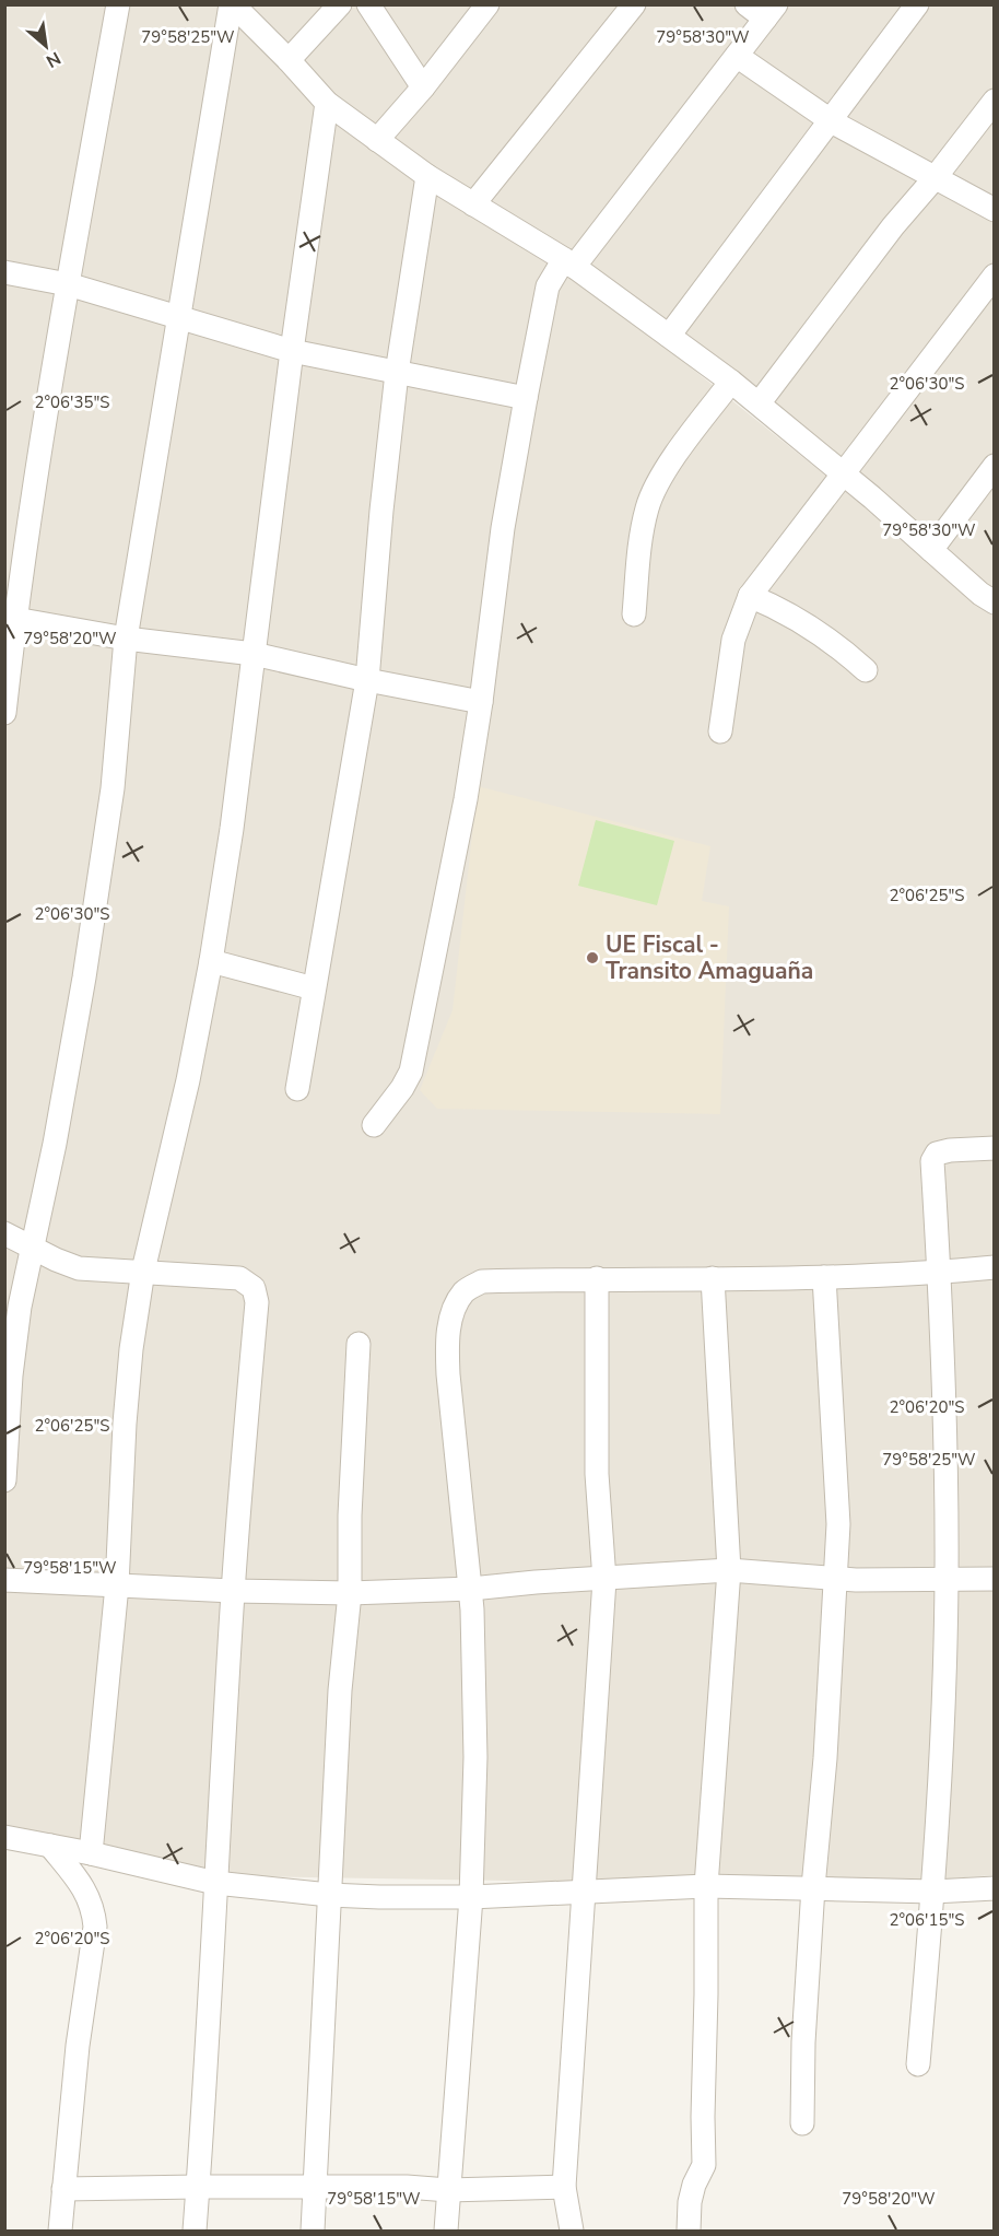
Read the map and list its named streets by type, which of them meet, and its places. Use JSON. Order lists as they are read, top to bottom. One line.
{"places":["UE Fiscal - Transito Amaguaña"],"north":"bottom right","coordinates":["79°58'25\"W","79°58'30\"W","2°06'30\"S","2°06'35\"S","79°58'20\"W","2°06'25\"S","2°06'20\"S","79°58'15\"W","2°06'15\"S"]}
